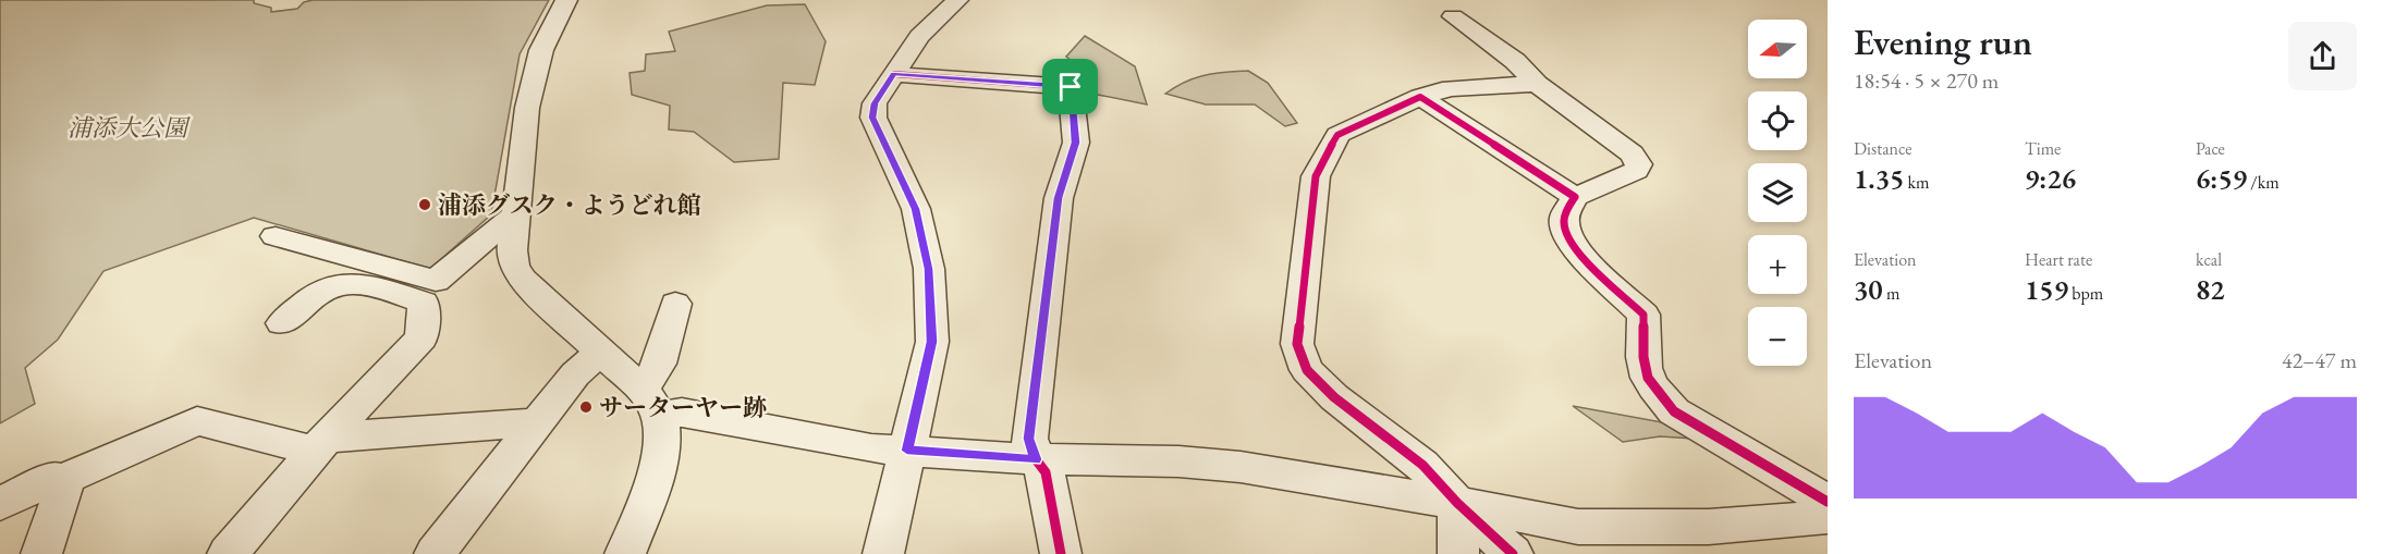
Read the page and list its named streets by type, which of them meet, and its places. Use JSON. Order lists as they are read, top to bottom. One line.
{"parks":["浦添大公園"],"places":["浦添グスク・ようどれ館","サーターヤー跡"],"north":"left","page":{"heading":["Evening run","18:54 · 5 × 270 m"],"map_buttons":["+","−"],"stats":[["Distance","1.35 km"],["Time","9:26"],["Pace","6:59 /km"],["Elevation","30 m"],["Heart rate","159 bpm"],["kcal","82"]],"chart":["Elevation","42–47 m"]}}
